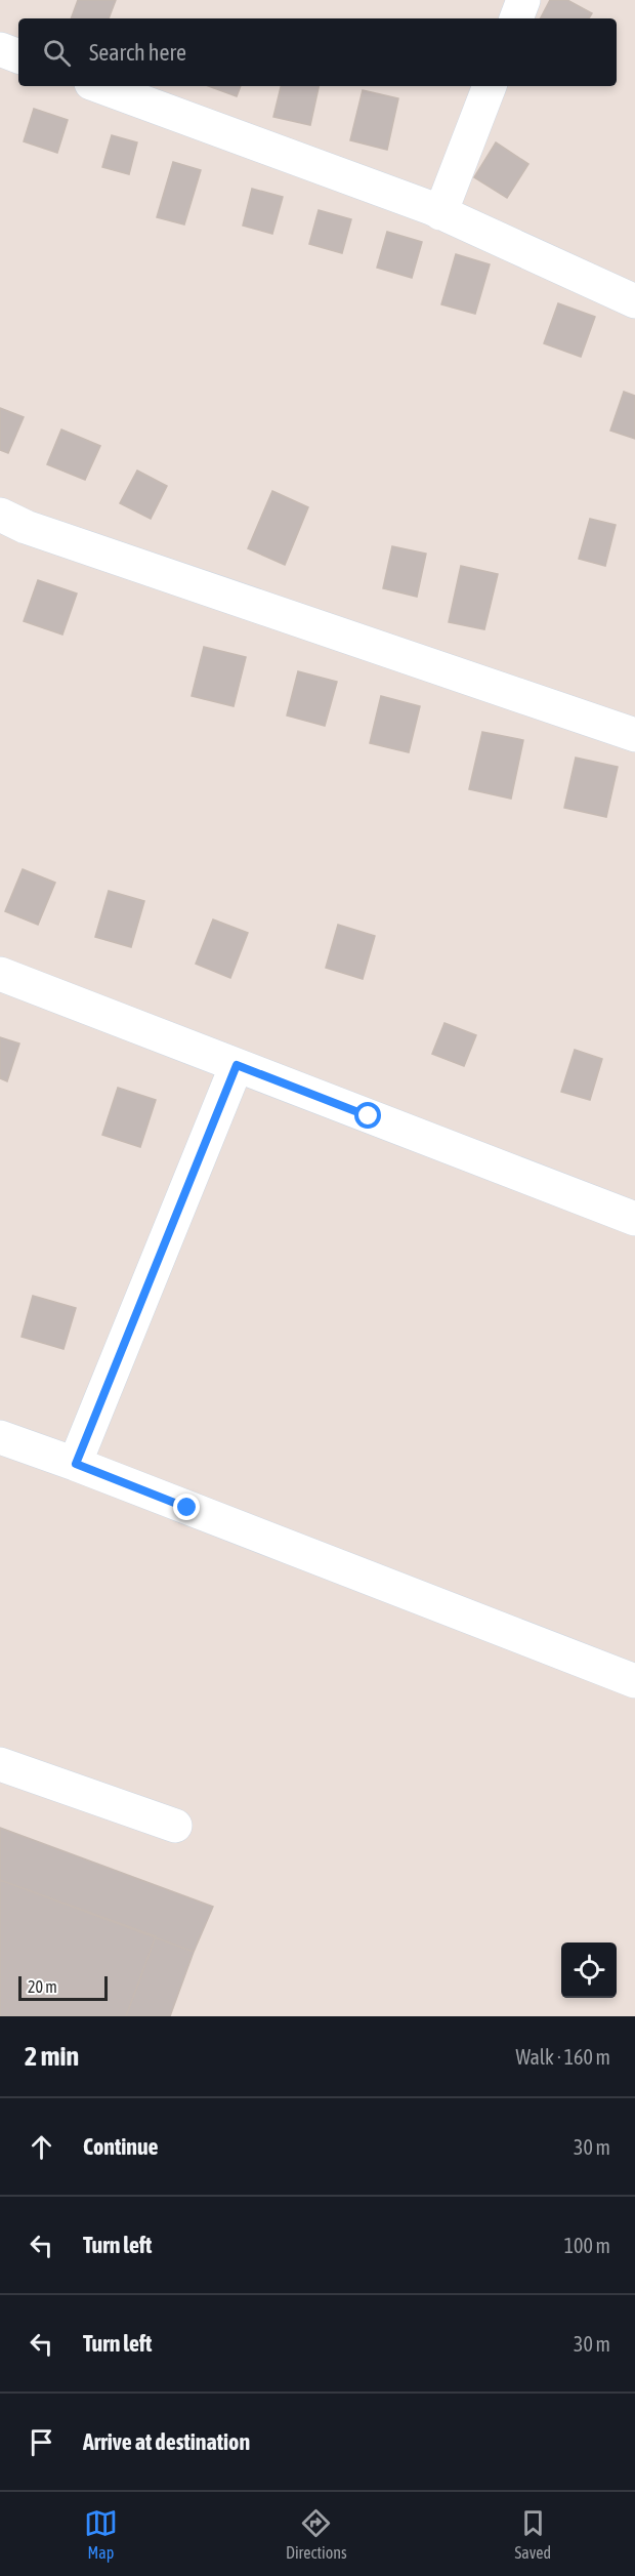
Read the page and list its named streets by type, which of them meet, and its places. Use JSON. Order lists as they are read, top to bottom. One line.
{"scale_bar":"20 m","page":{"search":"Search here","scale":"20 m","heading":["2 min","Walk · 160 m"],"list":[["Continue","30 m"],["Turn left","100 m"],["Turn left","30 m"],"Arrive at destination"],"nav":["Map","Directions","Saved"]}}
